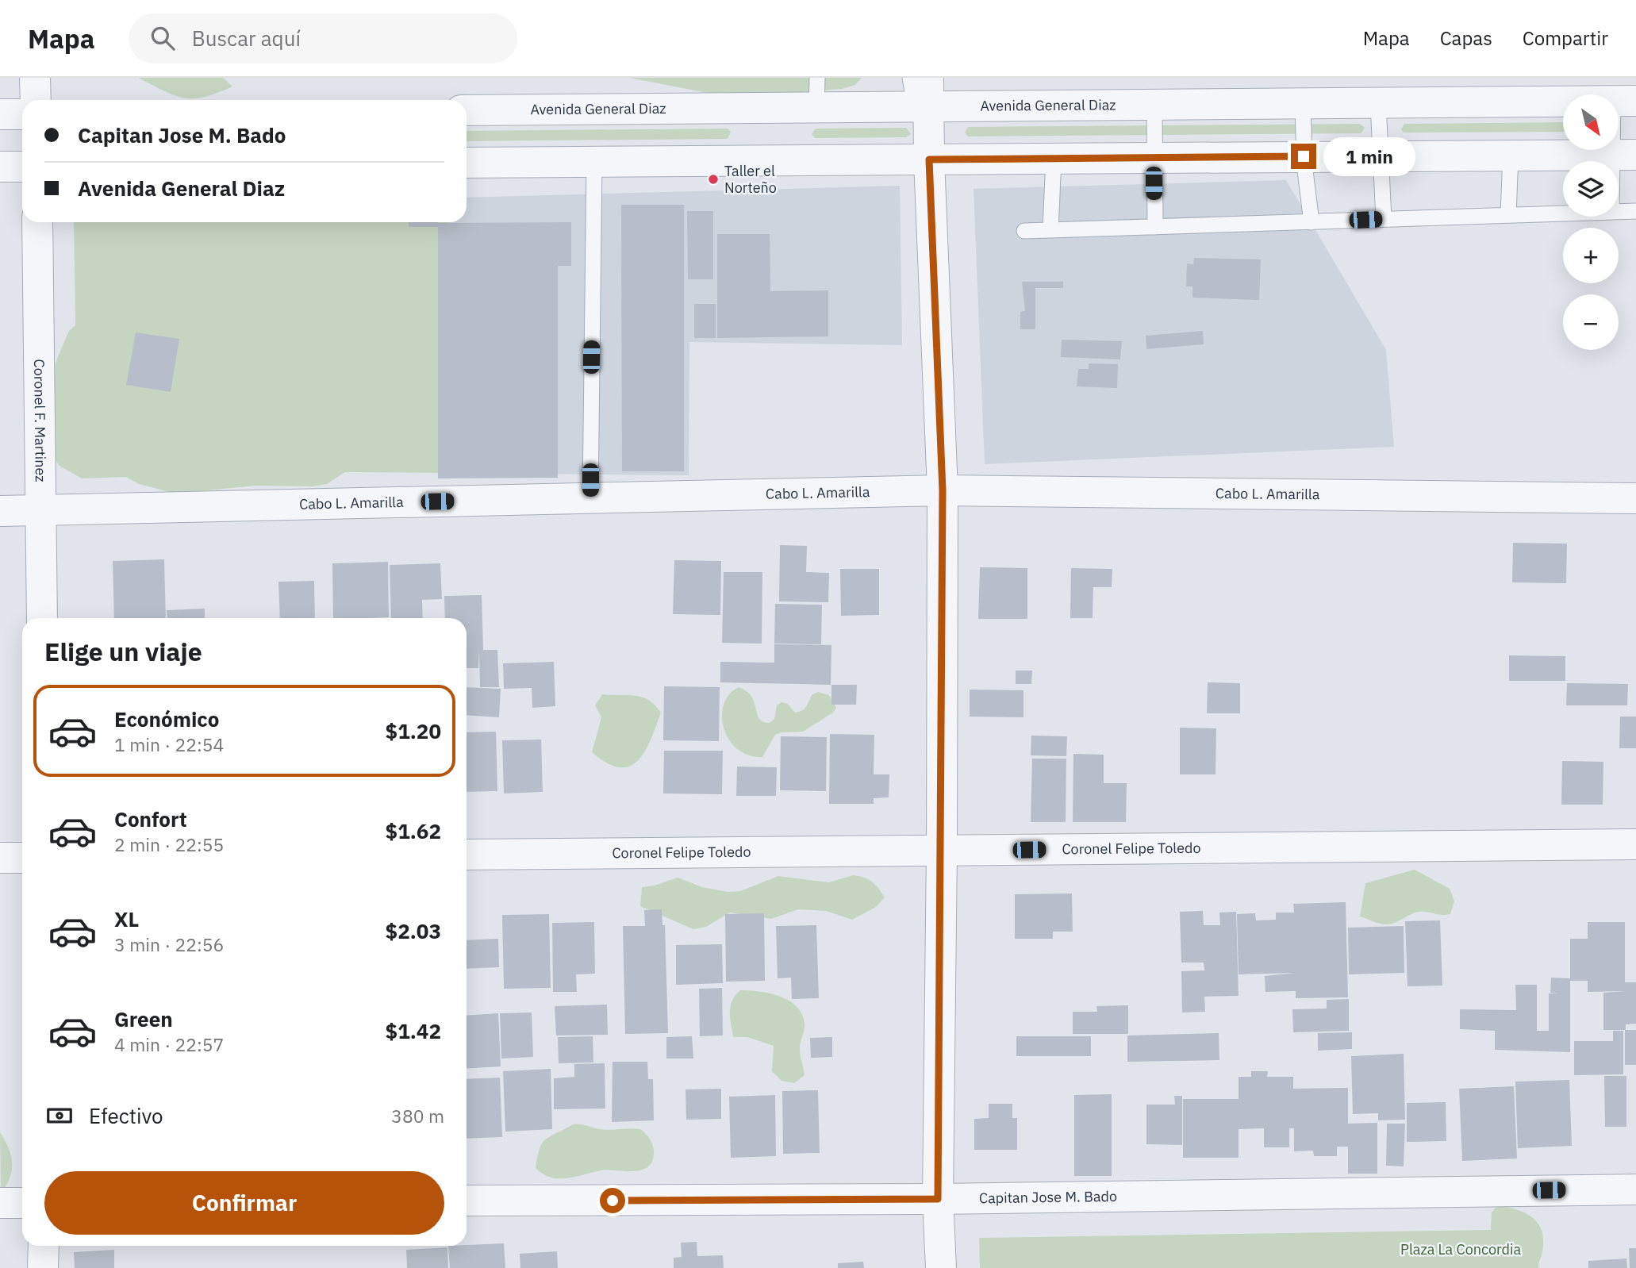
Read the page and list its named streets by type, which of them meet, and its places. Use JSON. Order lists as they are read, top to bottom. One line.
{"streets":{"street":["Avenida General Diaz","Coronel F. Martinez","Cabo L. Amarilla","Coronel Felipe Toledo","Capitan Jose M. Bado"]},"crossings":[["Coronel F. Martinez","Cabo L. Amarilla"]],"parks":["Plaza La Concordia"],"places":["Taller el Norteño"],"north":"bottom right","page":{"header":"Mapa","search":"Buscar aquí","nav":["Mapa","Capas","Compartir"],"map_buttons":["+","−"],"banner":["Capitan Jose M. Bado","Avenida General Diaz"],"bubble":"1 min","heading":"Elige un viaje","list":[{"name":"Económico","note":"1 min · 22:54","value":"$1.20"},{"name":"Confort","note":"2 min · 22:55","value":"$1.62"},{"name":"XL","note":"3 min · 22:56","value":"$2.03"},{"name":"Green","note":"4 min · 22:57","value":"$1.42"}],"pay":["Efectivo","380 m"],"buttons":"Confirmar"}}
